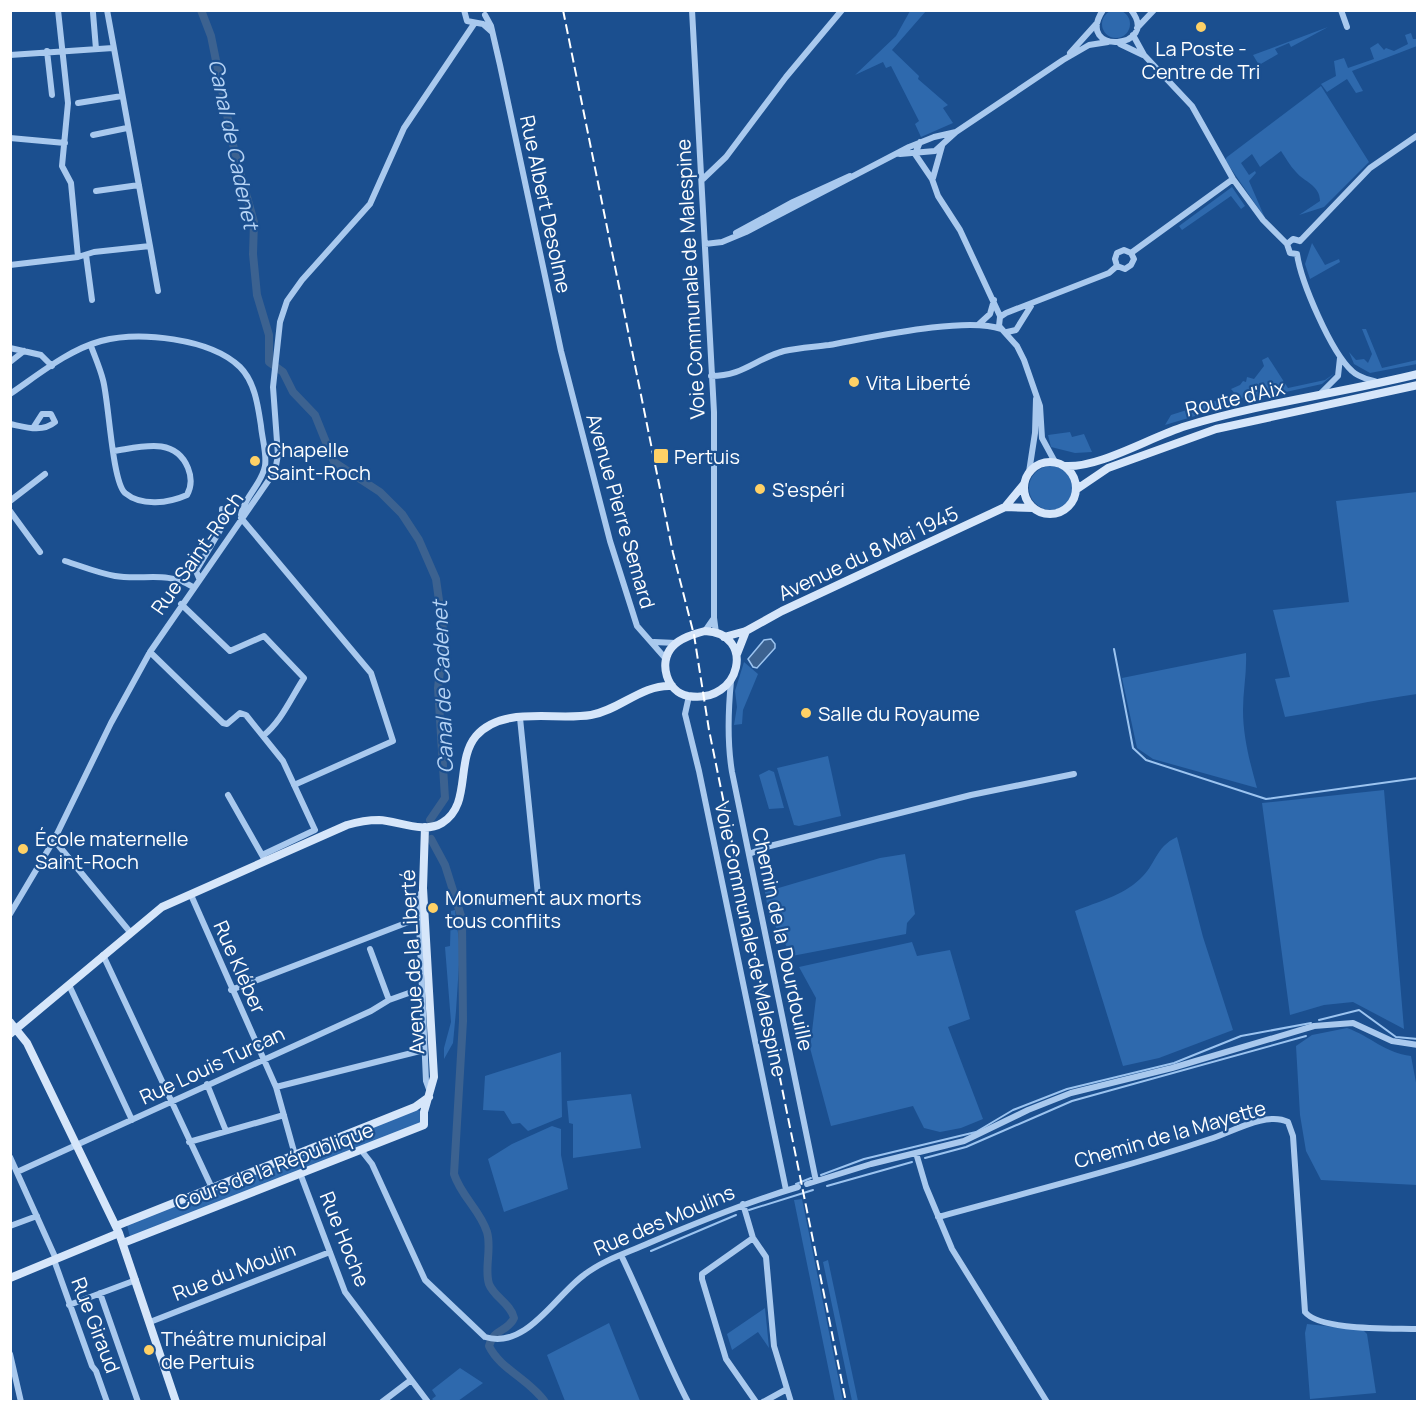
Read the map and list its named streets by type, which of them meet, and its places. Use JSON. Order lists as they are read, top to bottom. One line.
{"streets":{"main road":["Route d'Aix","Avenue du 8 Mai 1945","Avenue de la Liberté","Cours de la République"],"street":["Rue Albert Desolme","Voie Communale de Malespine","Avenue Pierre Semard","Rue Saint-Roch","Chemin de la Dourdouille","Rue Kléber","Rue Louis Turcan","Chemin de la Mayette","Rue des Moulins","Rue Hoche","Rue du Moulin","Rue Giraud"]},"crossings":[["Rue Albert Desolme","Avenue Pierre Semard"],["Rue Albert Desolme","Rue Saint-Roch"],["Voie Communale de Malespine","Avenue Pierre Semard"],["Voie Communale de Malespine","Avenue du 8 Mai 1945"],["Voie Communale de Malespine","Chemin de la Dourdouille"],["Voie Communale de Malespine","Rue des Moulins"],["Route d'Aix","Avenue du 8 Mai 1945"],["Avenue Pierre Semard","Avenue du 8 Mai 1945"],["Avenue Pierre Semard","Chemin de la Dourdouille"],["Avenue du 8 Mai 1945","Chemin de la Dourdouille"],["Avenue de la Liberté","Cours de la République"],["Rue Kléber","Rue Louis Turcan"],["Rue Kléber","Cours de la République"],["Rue Louis Turcan","Rue Giraud"],["Cours de la République","Rue des Moulins"],["Cours de la République","Rue Hoche"],["Cours de la République","Rue Giraud"],["Rue Hoche","Rue du Moulin"]],"water":["Canal de Cadenet"],"places":{"other":["La Poste - Centre de Tri","Vita Liberté","Chapelle Saint-Roch","S'espéri","Salle du Royaume","École maternelle Saint-Roch","Monument aux morts tous conflits","Théâtre municipal de Pertuis"],"transit":["Pertuis"]}}
